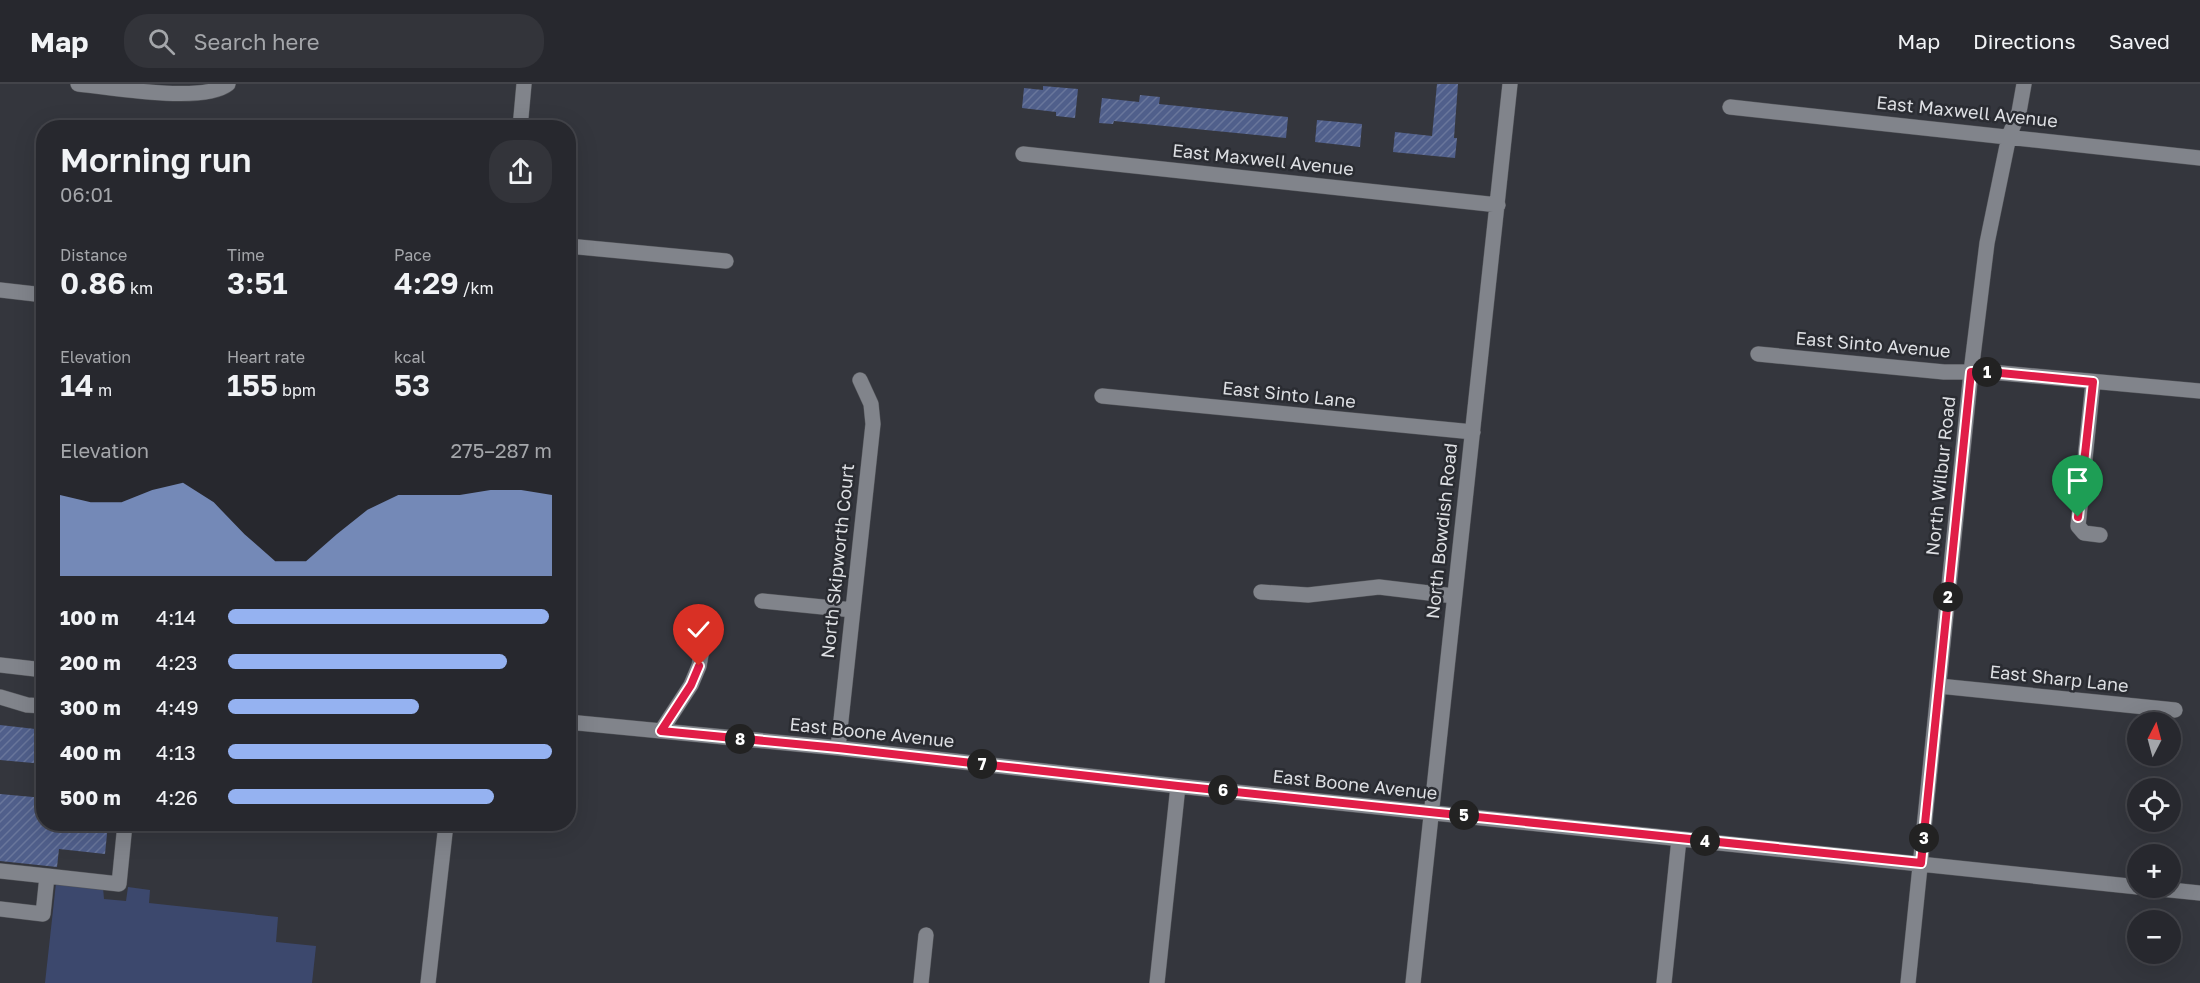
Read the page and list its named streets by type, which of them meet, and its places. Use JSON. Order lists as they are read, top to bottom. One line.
{"streets":{"street":["East Maxwell Avenue","East Sinto Avenue","East Sinto Lane","North Wilbur Road","North Bowdish Road","North Skipworth Court","East Sharp Lane","East Boone Avenue"]},"crossings":[["East Maxwell Avenue","North Wilbur Road"],["East Maxwell Avenue","North Bowdish Road"],["East Sinto Avenue","North Wilbur Road"],["East Sinto Lane","North Bowdish Road"],["North Wilbur Road","East Sharp Lane"],["North Wilbur Road","East Boone Avenue"],["North Bowdish Road","East Boone Avenue"],["North Skipworth Court","East Boone Avenue"]],"north":"top","page":{"header":"Map","search":"Search here","nav":["Map","Directions","Saved"],"heading":["Morning run","06:01"],"stats":[["Distance","0.86 km"],["Time","3:51"],["Pace","4:29 /km"],["Elevation","14 m"],["Heart rate","155 bpm"],["kcal","53"]],"pins":["1","2","8","7","6","5","3","4"],"chart":["Elevation","275–287 m"],"list":[{"name":"100 m","note":"4:14"},{"name":"200 m","note":"4:23"},{"name":"300 m","note":"4:49"},{"name":"400 m","note":"4:13"},{"name":"500 m","note":"4:26"}],"map_buttons":["+","−"]}}
